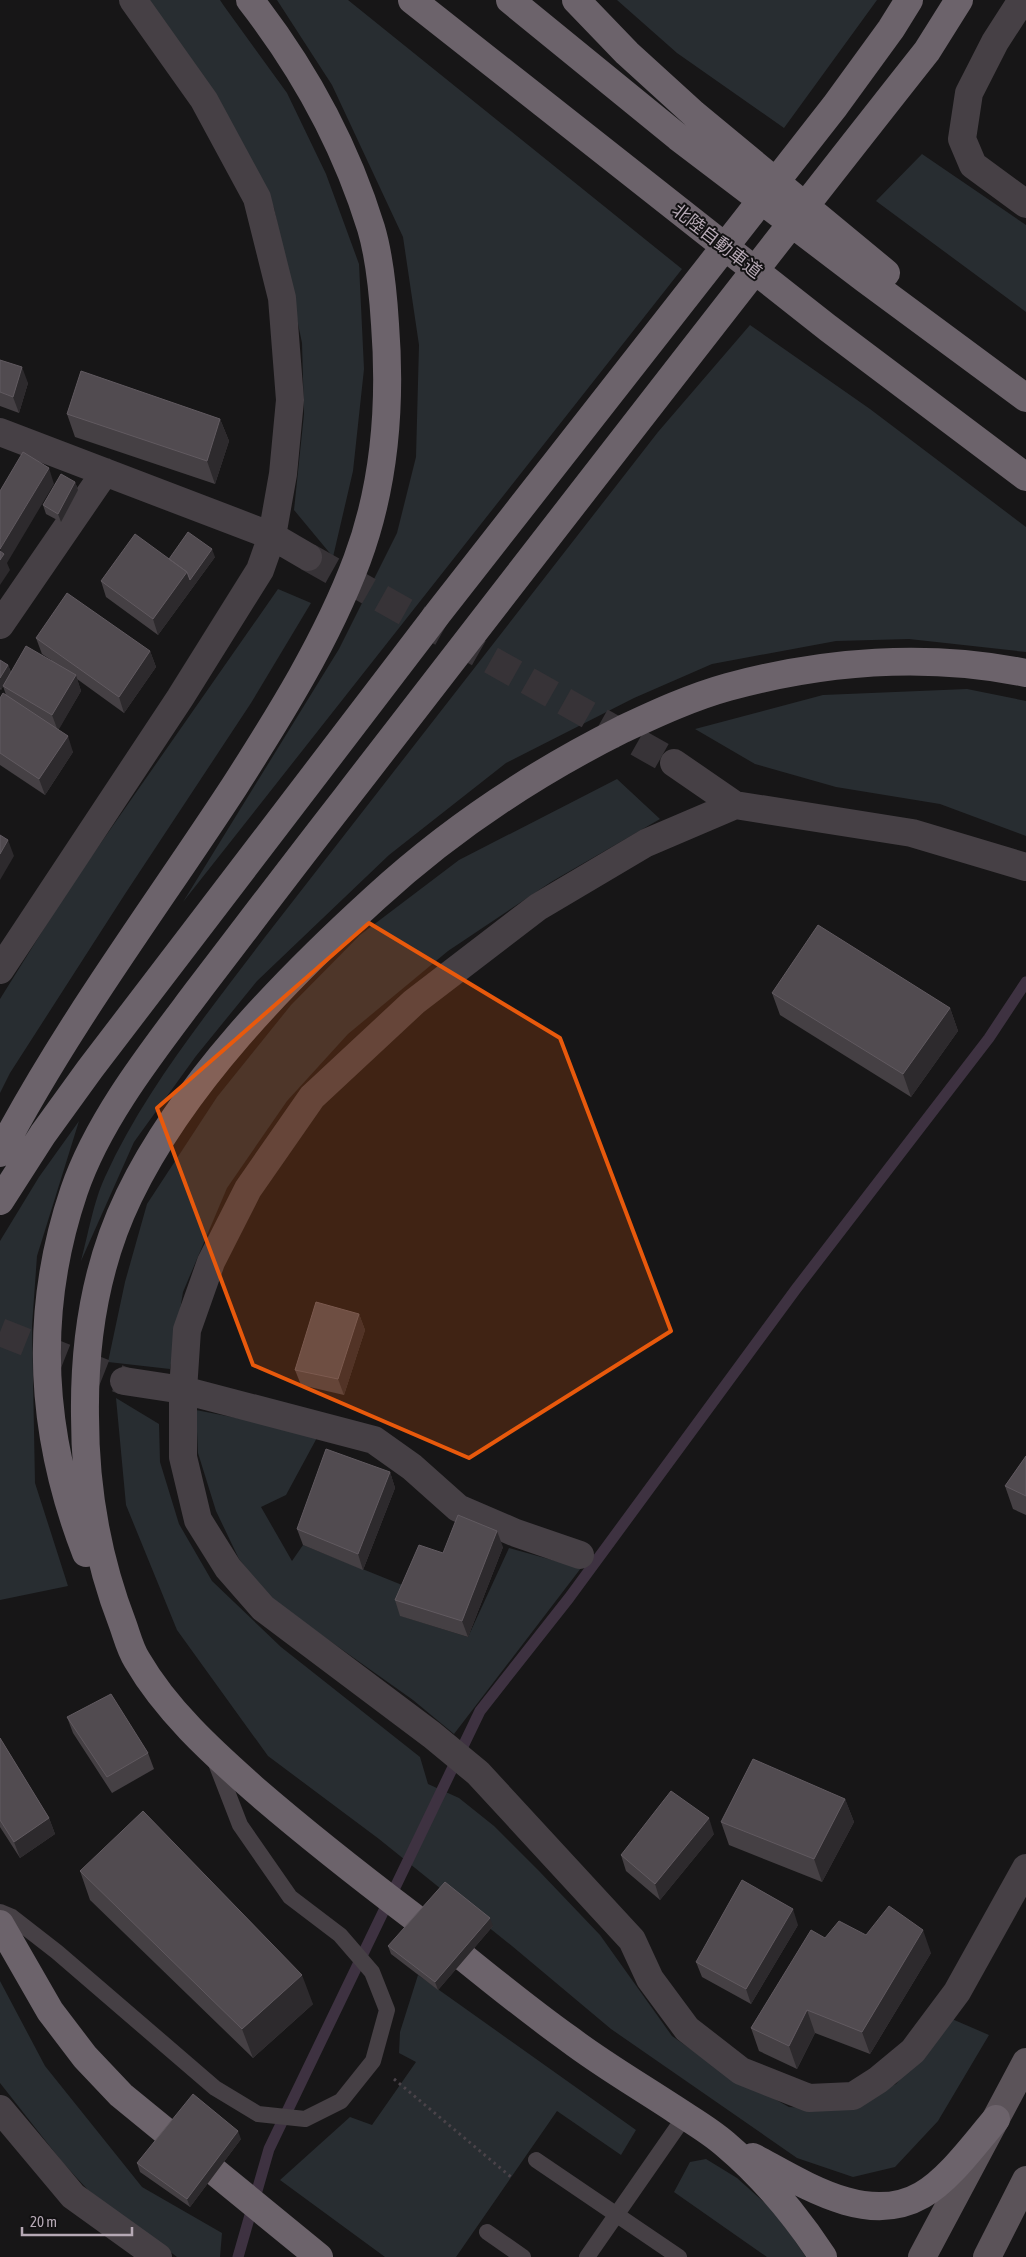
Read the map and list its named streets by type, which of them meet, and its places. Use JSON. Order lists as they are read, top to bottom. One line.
{"streets":{"highway":["北陸自動車道"]},"scale_bar":"20 m"}
